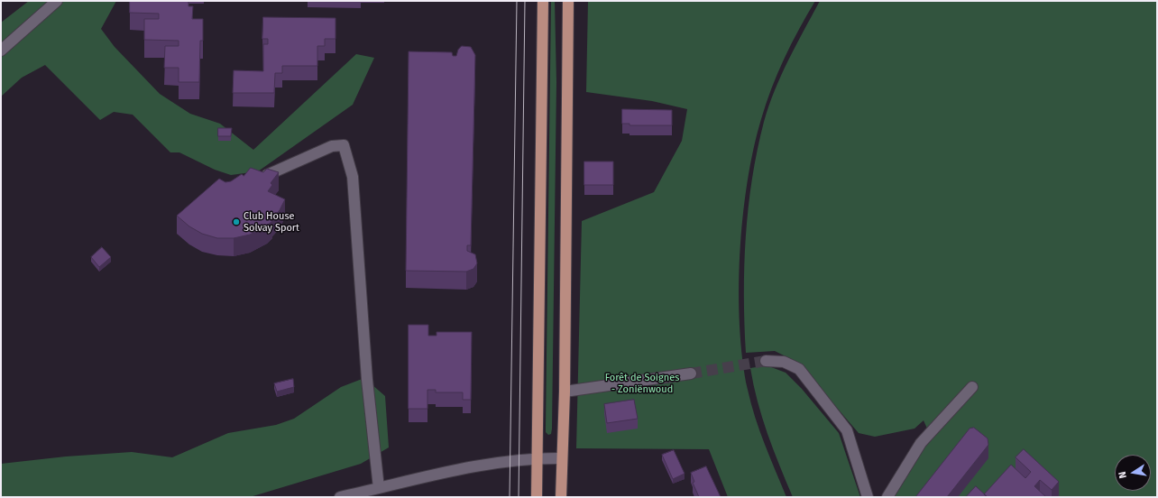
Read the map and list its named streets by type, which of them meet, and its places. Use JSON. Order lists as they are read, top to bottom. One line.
{"parks":["Forêt de Soignes - Zoniënwoud"],"places":["Club House Solvay Sport"],"north":"left"}
